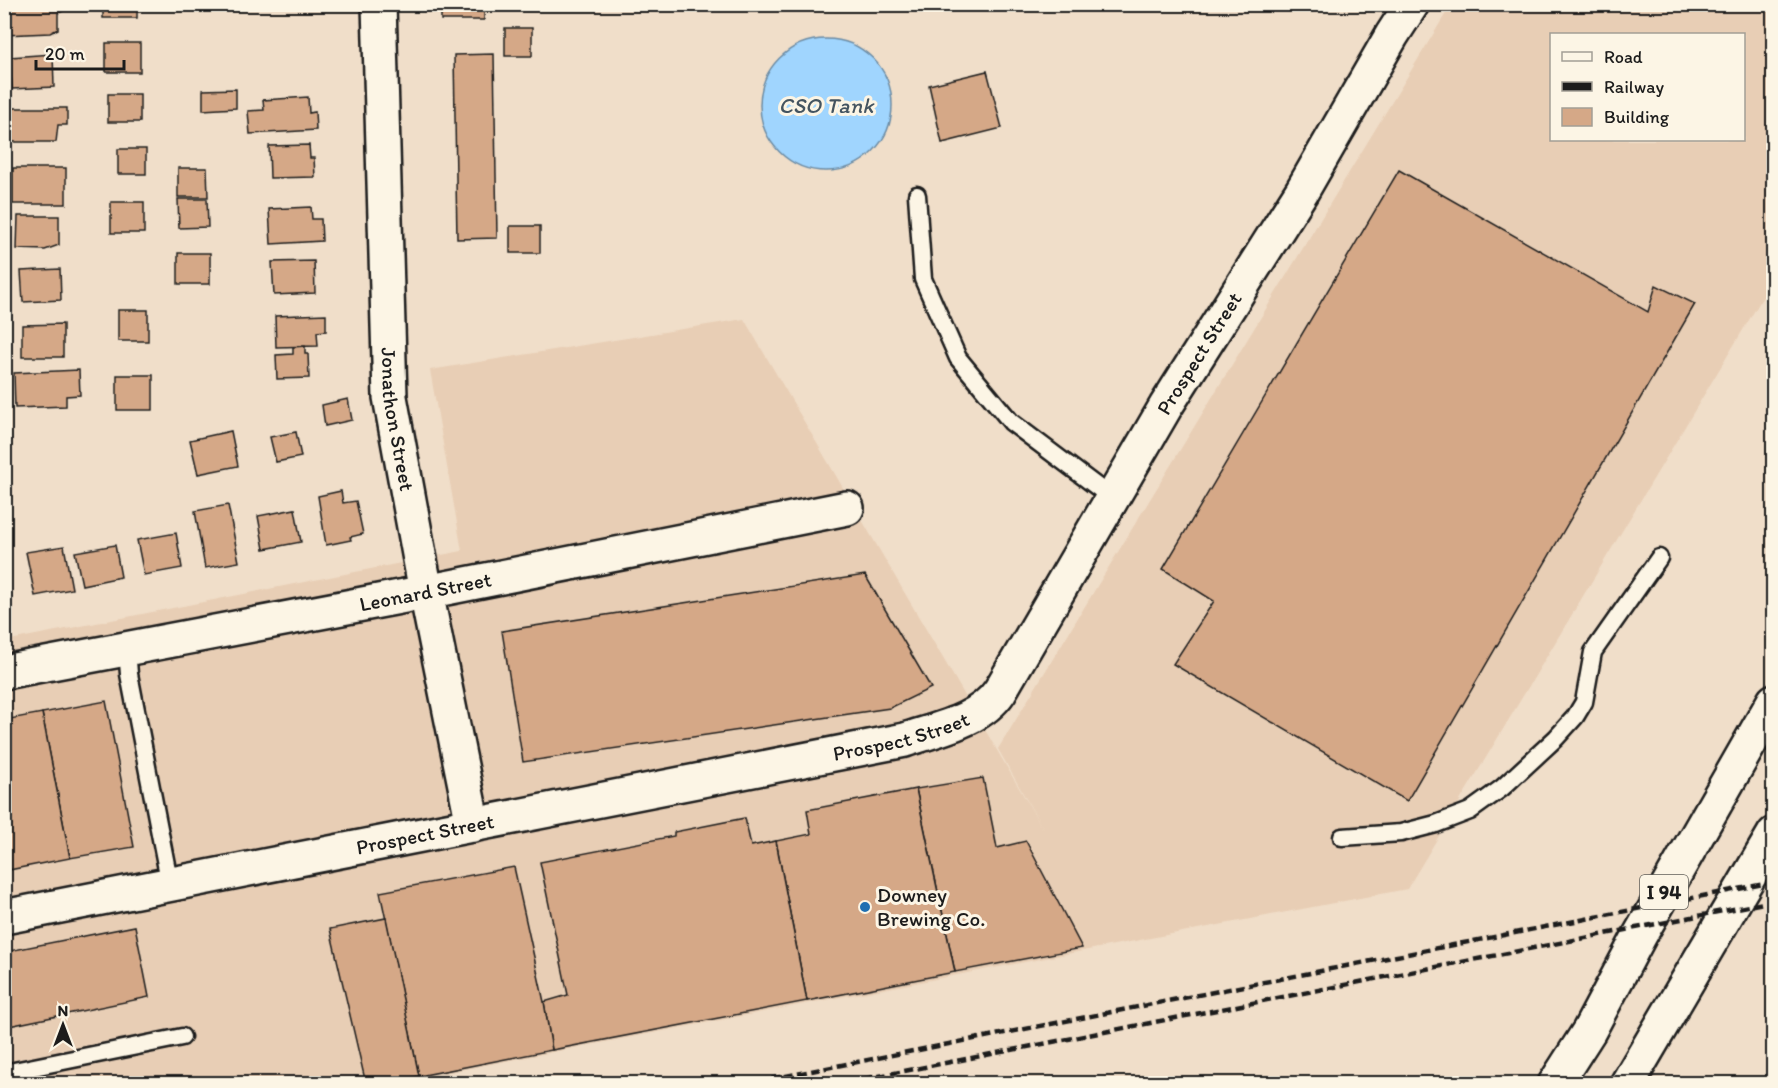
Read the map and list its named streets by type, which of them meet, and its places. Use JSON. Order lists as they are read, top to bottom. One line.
{"streets":{"main road":["Prospect Street","Jonathon Street","Leonard Street","I 94"]},"crossings":[["Prospect Street","Jonathon Street"],["Jonathon Street","Leonard Street"]],"water":["CSO Tank"],"places":["Downey Brewing Co."],"legend":["Road","Railway","Building"],"scale_bar":"20 m","north":"top"}
